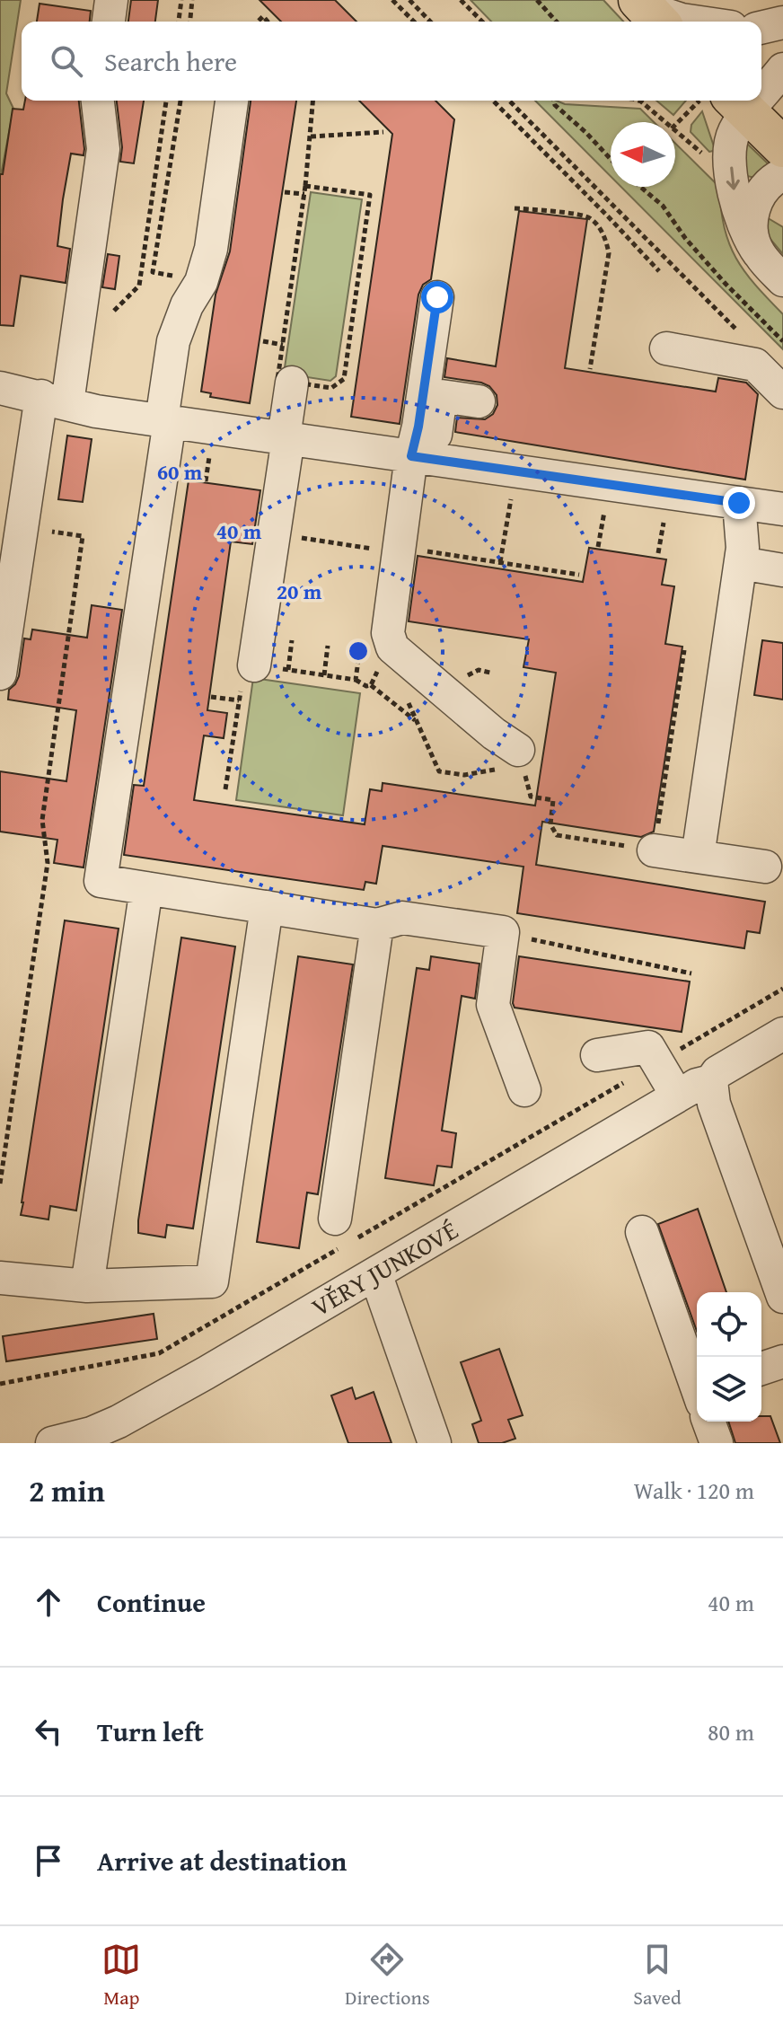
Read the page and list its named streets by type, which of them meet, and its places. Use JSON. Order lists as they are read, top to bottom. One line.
{"streets":{"street":["VĚRY JUNKOVÉ"]},"north":"left","page":{"search":"Search here","heading":["2 min","Walk · 120 m"],"list":[["Continue","40 m"],["Turn left","80 m"],"Arrive at destination"],"nav":["Map","Directions","Saved"]},"rings":["60 m","40 m","20 m"]}
